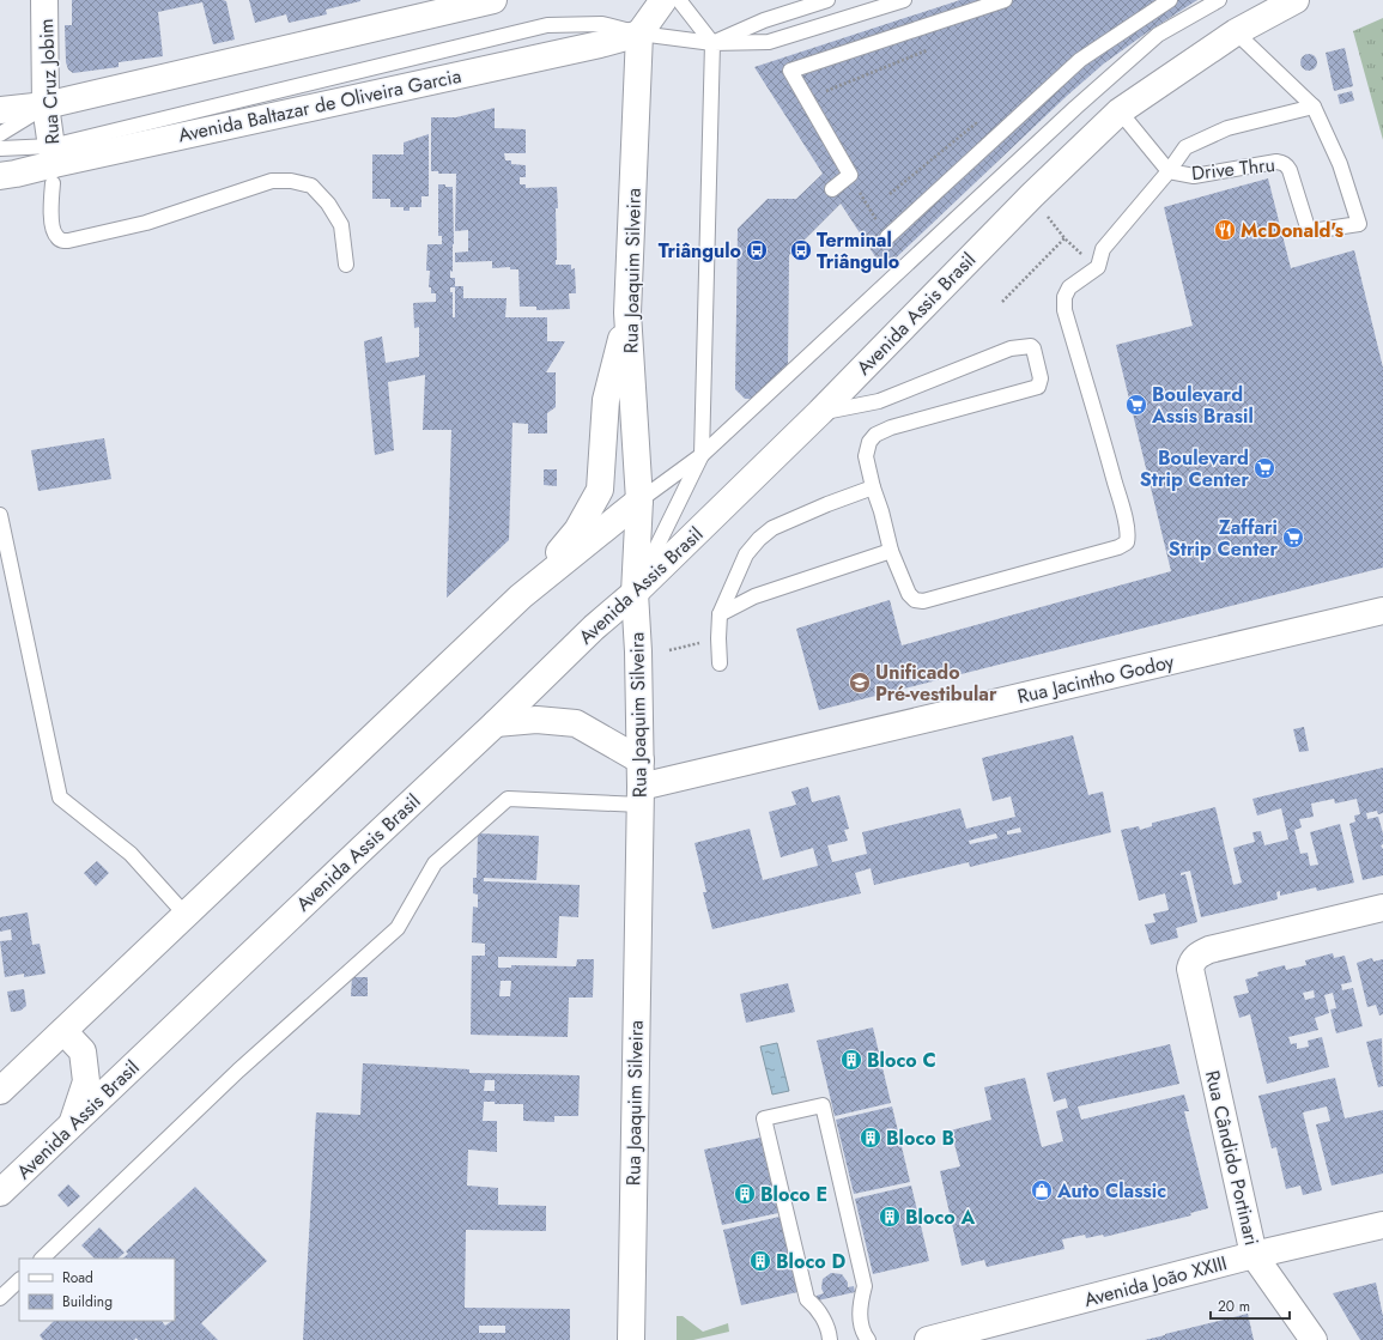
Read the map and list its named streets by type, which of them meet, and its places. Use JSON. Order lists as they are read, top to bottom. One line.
{"streets":{"main road":["Rua Cruz Jobim","Avenida Baltazar de Oliveira Garcia","Rua Joaquim Silveira","Avenida Assis Brasil","Rua Jacintho Godoy","Rua Cândido Portinari","Avenida João XXIII"],"lane":["Drive Thru"]},"crossings":[["Rua Cruz Jobim","Avenida Baltazar de Oliveira Garcia"],["Avenida Baltazar de Oliveira Garcia","Rua Joaquim Silveira"],["Rua Joaquim Silveira","Avenida Assis Brasil"],["Rua Joaquim Silveira","Rua Jacintho Godoy"],["Rua Cândido Portinari","Avenida João XXIII"]],"places":{"restaurant":["McDonald's"],"bus stop":["Triângulo","Terminal Triângulo"],"supermarket":["Boulevard Assis Brasil","Boulevard Strip Center","Zaffari Strip Center"],"school or university":["Unificado Pré-vestibular"],"building":["Bloco C","Bloco B","Bloco E","Bloco A","Bloco D"],"shop":["Auto Classic"]},"legend":["Road","Building"],"scale_bar":"20 m"}
